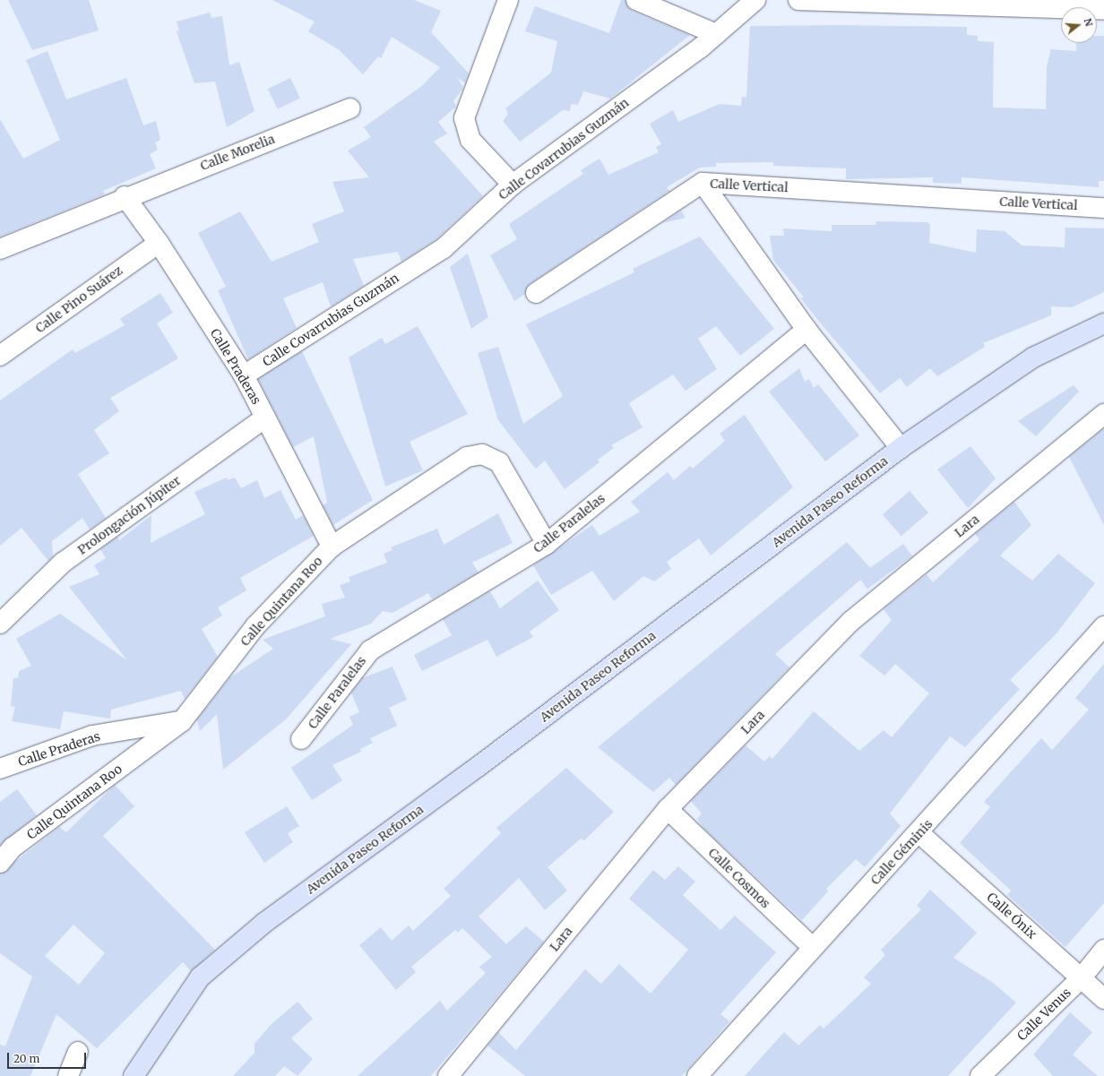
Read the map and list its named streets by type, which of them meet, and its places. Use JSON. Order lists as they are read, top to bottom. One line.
{"streets":{"main road":["Avenida Paseo Reforma"],"street":["Calle Covarrubias Guzmán","Calle Morelia","Calle Vertical","Calle Pino Suárez","Calle Praderas","Prolongación Júpiter","Calle Paralelas","Lara","Calle Quintana Roo","Calle Géminis","Calle Cosmos","Calle Ónix","Calle Venus"]},"crossings":[["Calle Covarrubias Guzmán","Calle Praderas"],["Calle Morelia","Calle Praderas"],["Calle Vertical","Avenida Paseo Reforma"],["Calle Vertical","Calle Paralelas"],["Calle Pino Suárez","Calle Praderas"],["Calle Praderas","Prolongación Júpiter"],["Calle Praderas","Calle Quintana Roo"],["Calle Paralelas","Calle Quintana Roo"],["Lara","Calle Cosmos"],["Calle Géminis","Calle Cosmos"],["Calle Géminis","Calle Ónix"],["Calle Ónix","Calle Venus"]],"scale_bar":"20 m","north":"right"}
